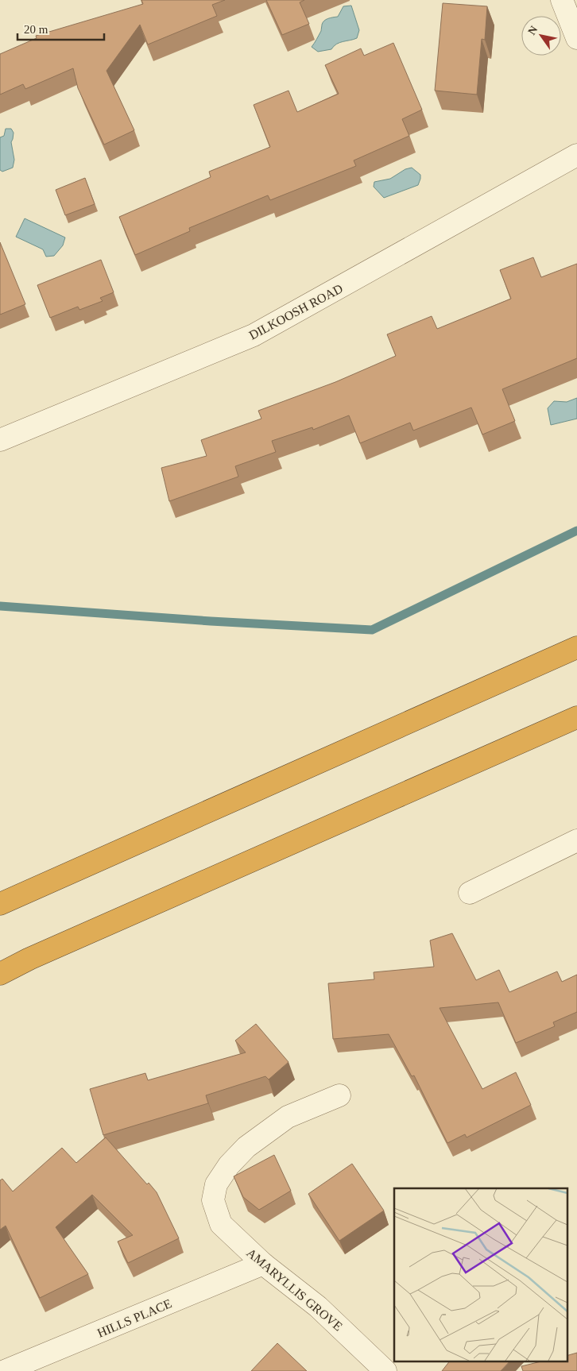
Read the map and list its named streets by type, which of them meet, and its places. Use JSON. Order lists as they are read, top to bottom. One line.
{"streets":{"street":["DILKOOSH ROAD","AMARYLLIS GROVE","HILLS PLACE"]},"crossings":[["AMARYLLIS GROVE","HILLS PLACE"]],"scale_bar":"20 m","north":"top left"}
